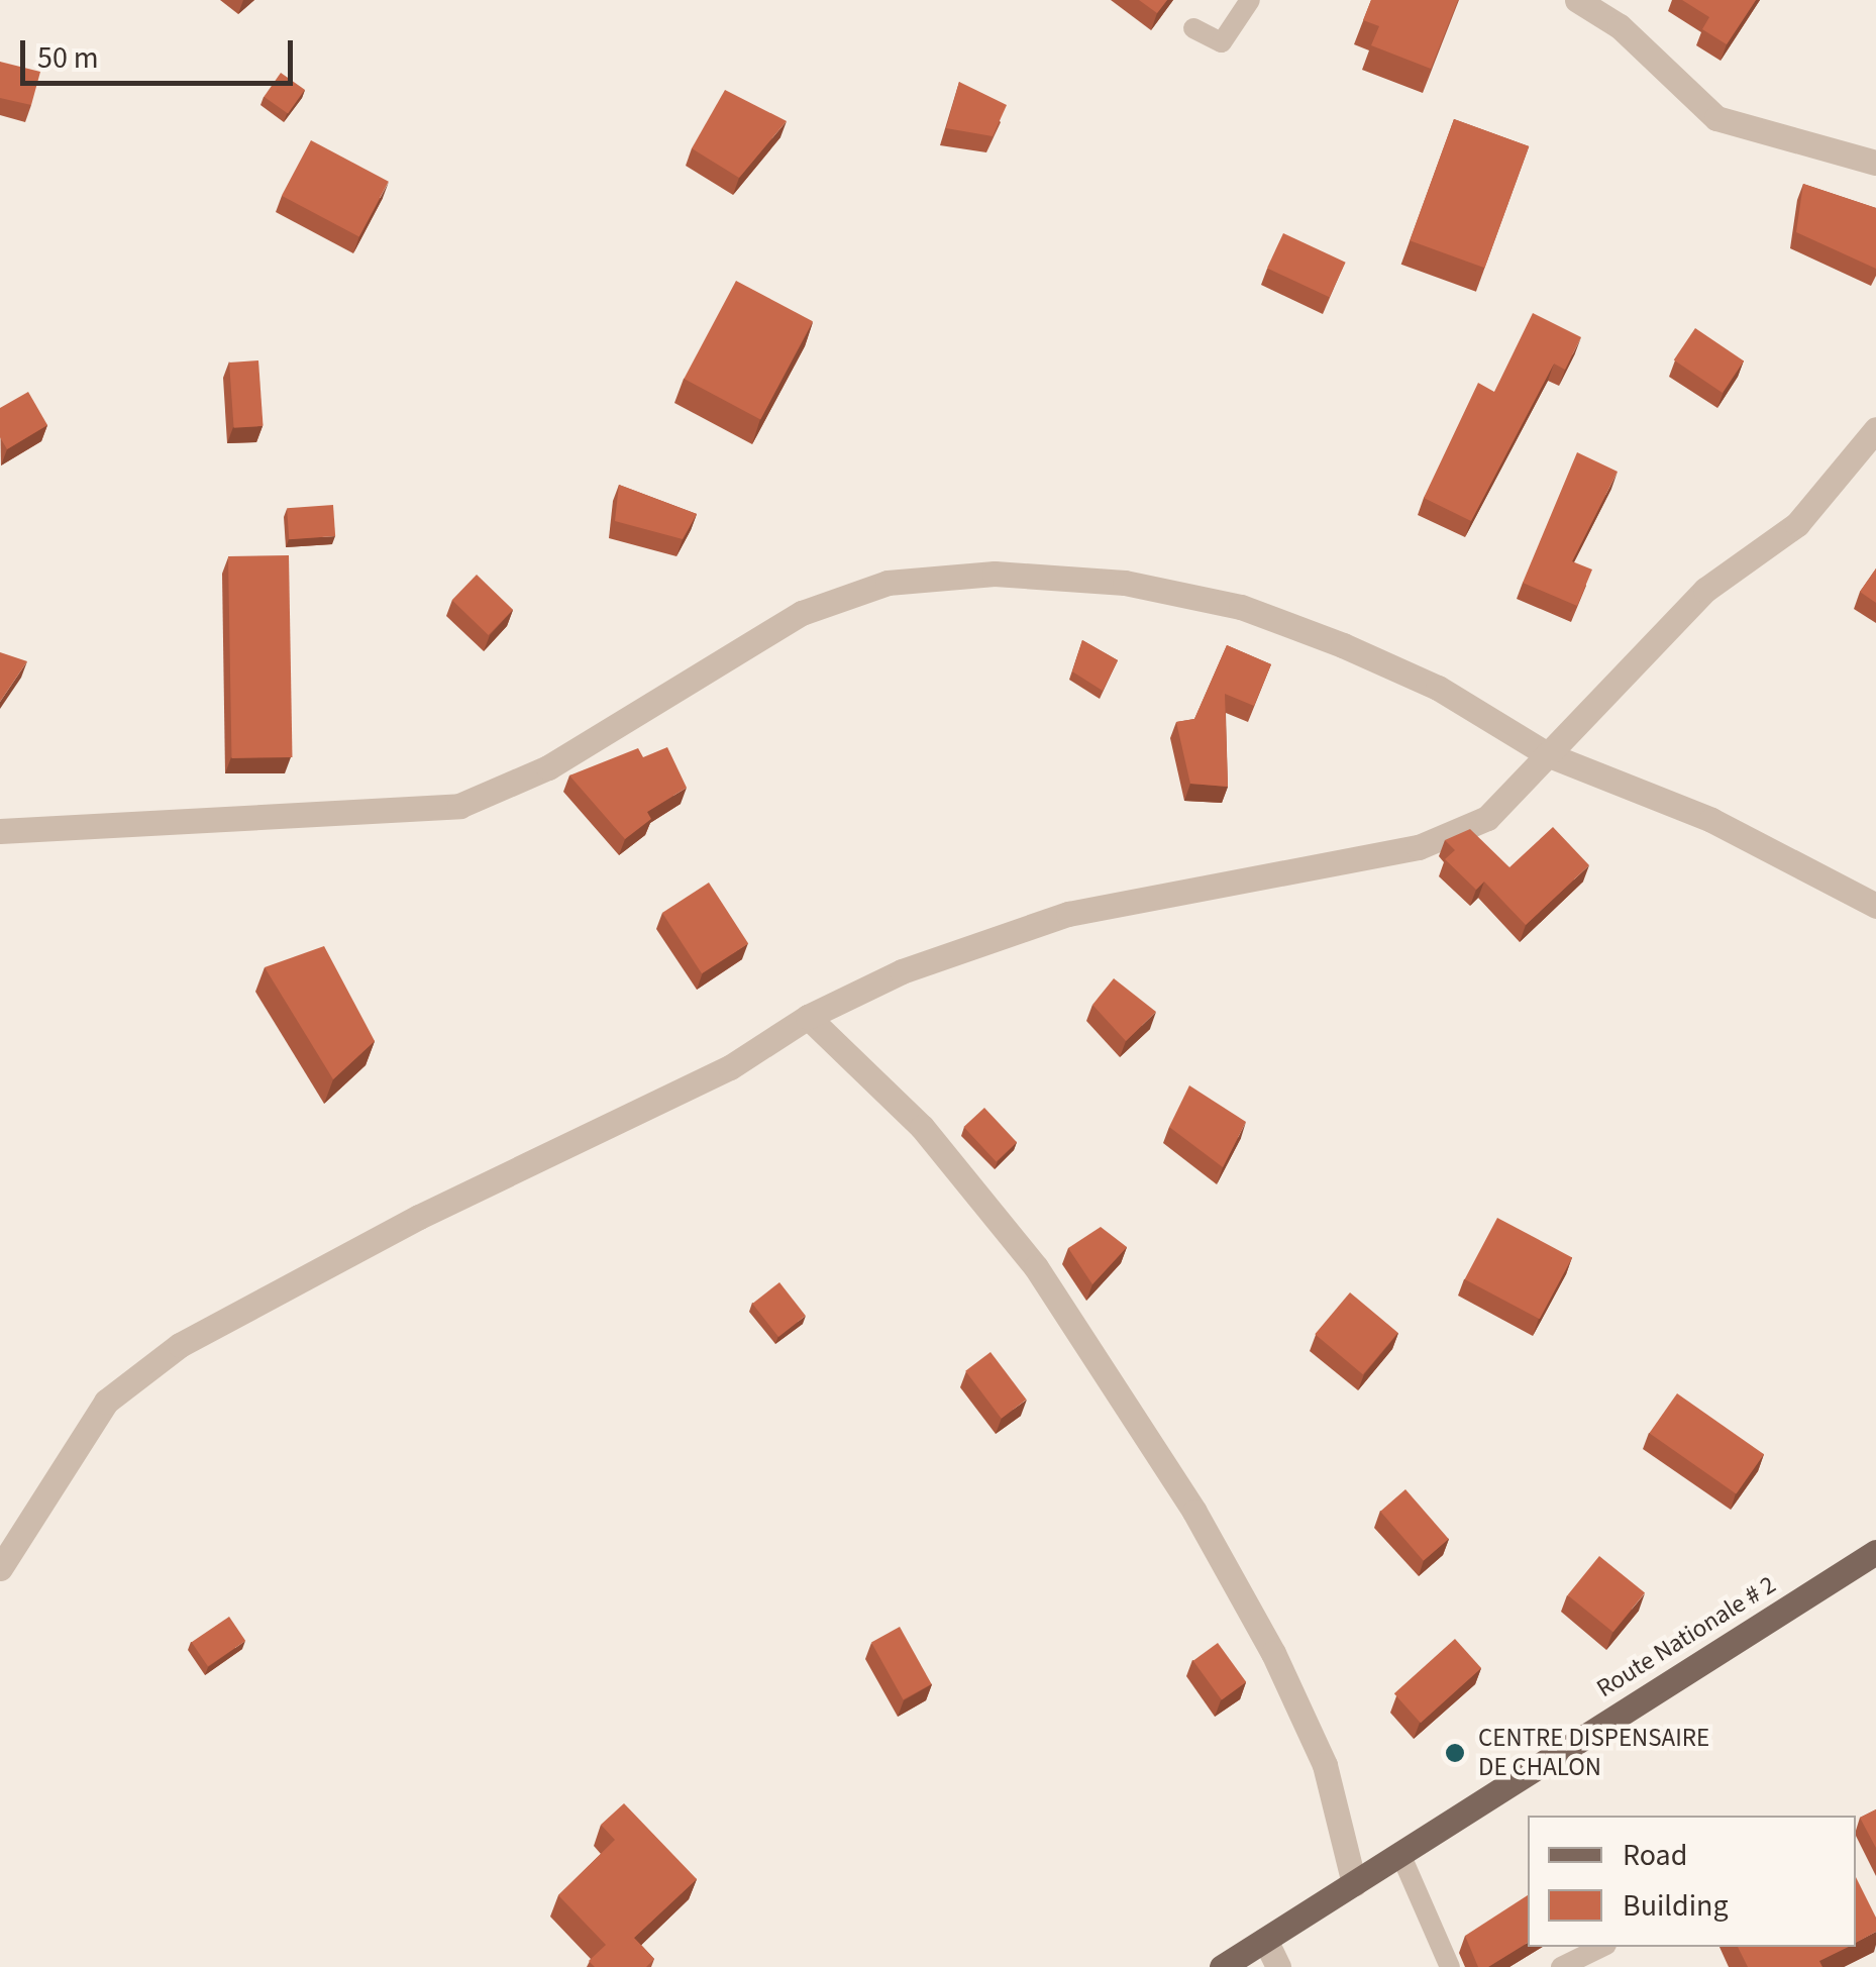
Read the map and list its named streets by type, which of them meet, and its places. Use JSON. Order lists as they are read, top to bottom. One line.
{"streets":{"main road":["Route Nationale # 2"]},"places":["CENTRE DISPENSAIRE DE CHALON"],"legend":["Road","Building"],"scale_bar":"50 m"}
